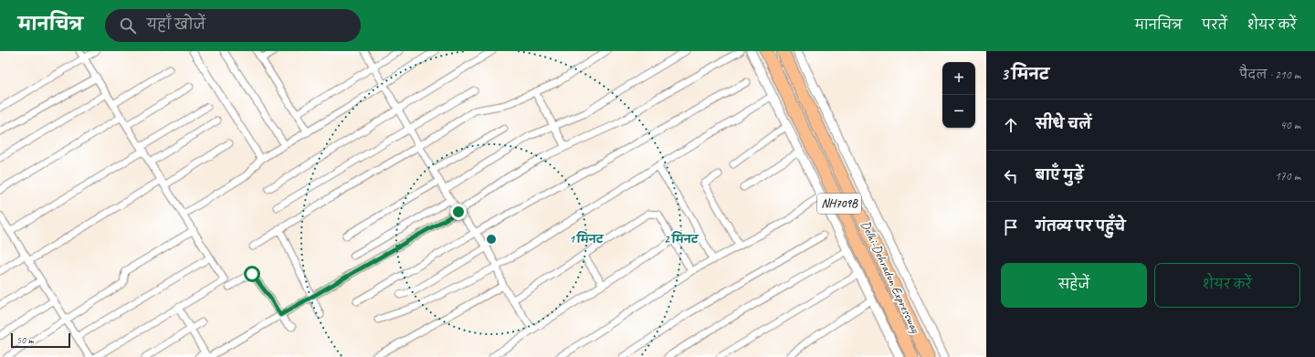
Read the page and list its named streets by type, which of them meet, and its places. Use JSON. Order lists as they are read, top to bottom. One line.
{"streets":{"highway":["NH709B","Delhi-Dehradun Expressway"]},"scale_bar":"50 m","page":{"header":"मानचित्र","search":"यहाँ खोजें","nav":["मानचित्र","परतें","शेयर करें"],"heading":["3 मिनट","पैदल · 210 m"],"map_buttons":["+","−"],"list":[["सीधे चलें","40 m"],["बाएँ मुड़ें","170 m"],"गंतव्य पर पहुँचे"],"buttons":["सहेजें","शेयर करें"],"scale":"50 m"},"rings":["1 मिनट","2 मिनट"]}
